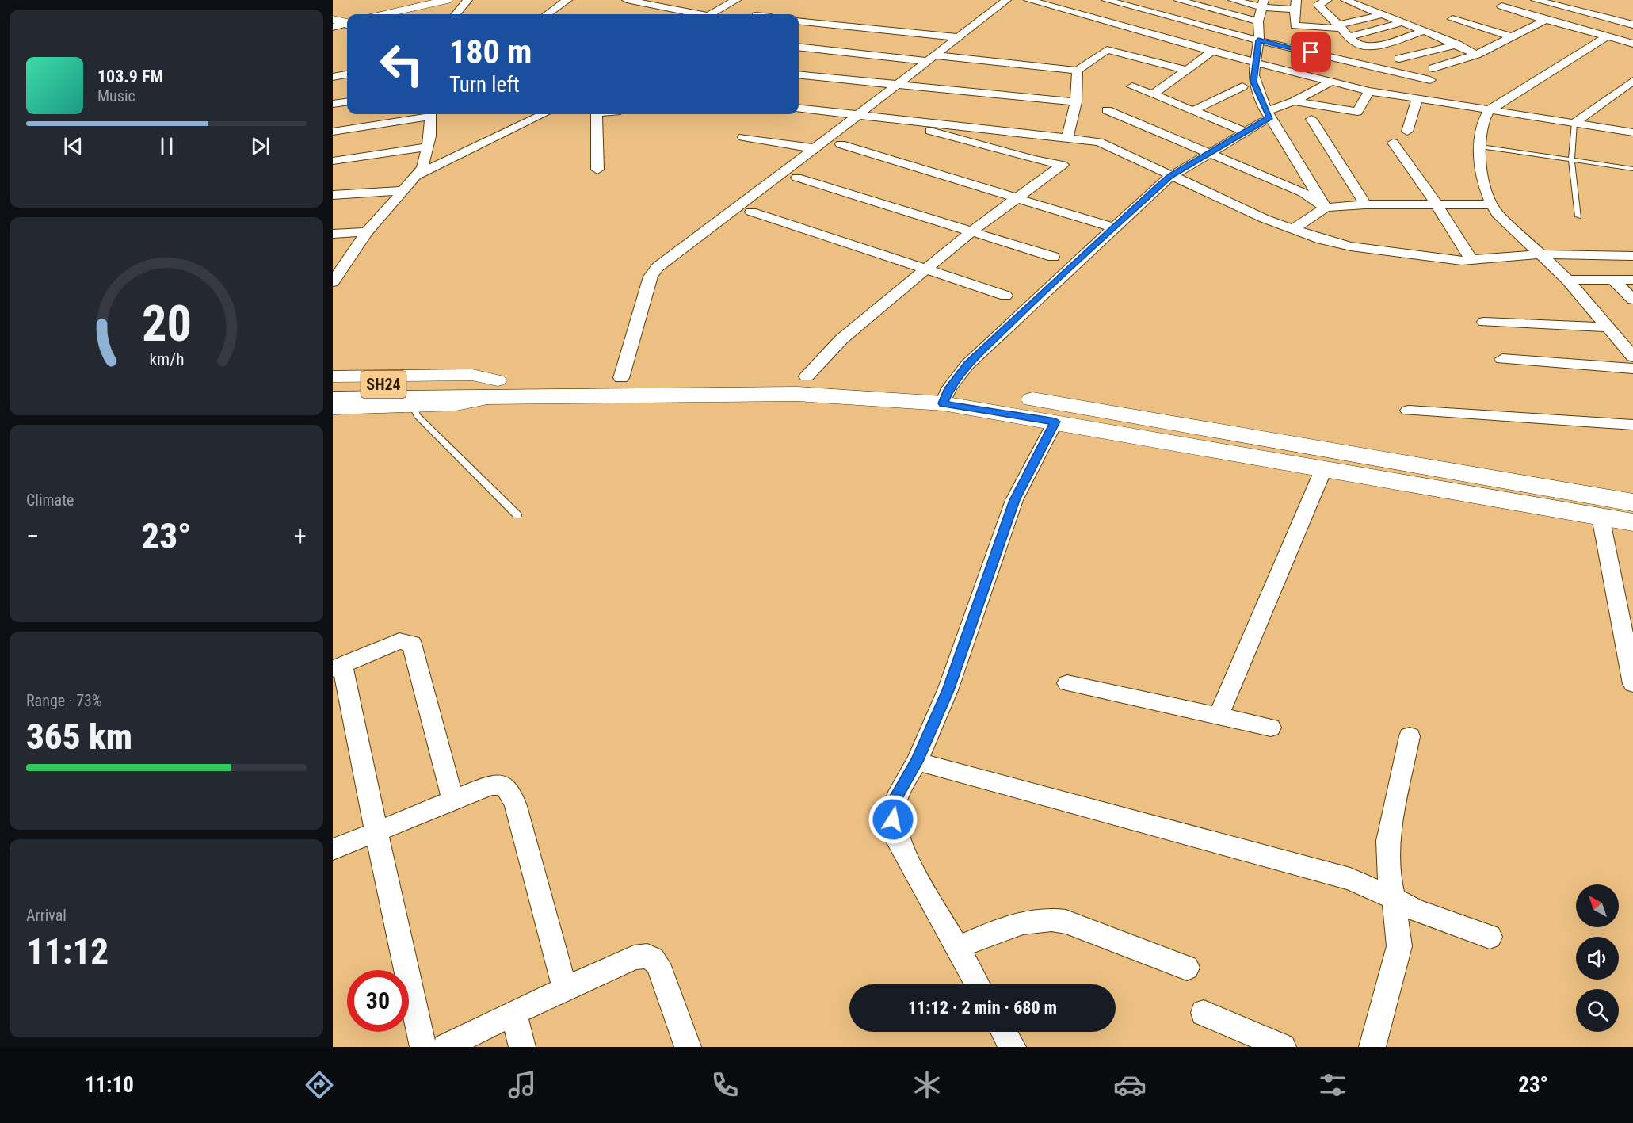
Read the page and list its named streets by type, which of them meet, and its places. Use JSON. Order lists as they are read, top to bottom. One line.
{"streets":{"main road":["SH24"]},"north":"top left","page":{"turn":["180 m","Turn left"],"song":["103.9 FM","Music"],"tile":["Climate",["Range · 73%","365 km"],["Arrival","11:12"]],"heat":["−","23°","+"],"limit":"30","trip":"11:12 · 2 min · 680 m","tabs":["11:10","23°"],"gauge":["20","km/h"]}}
